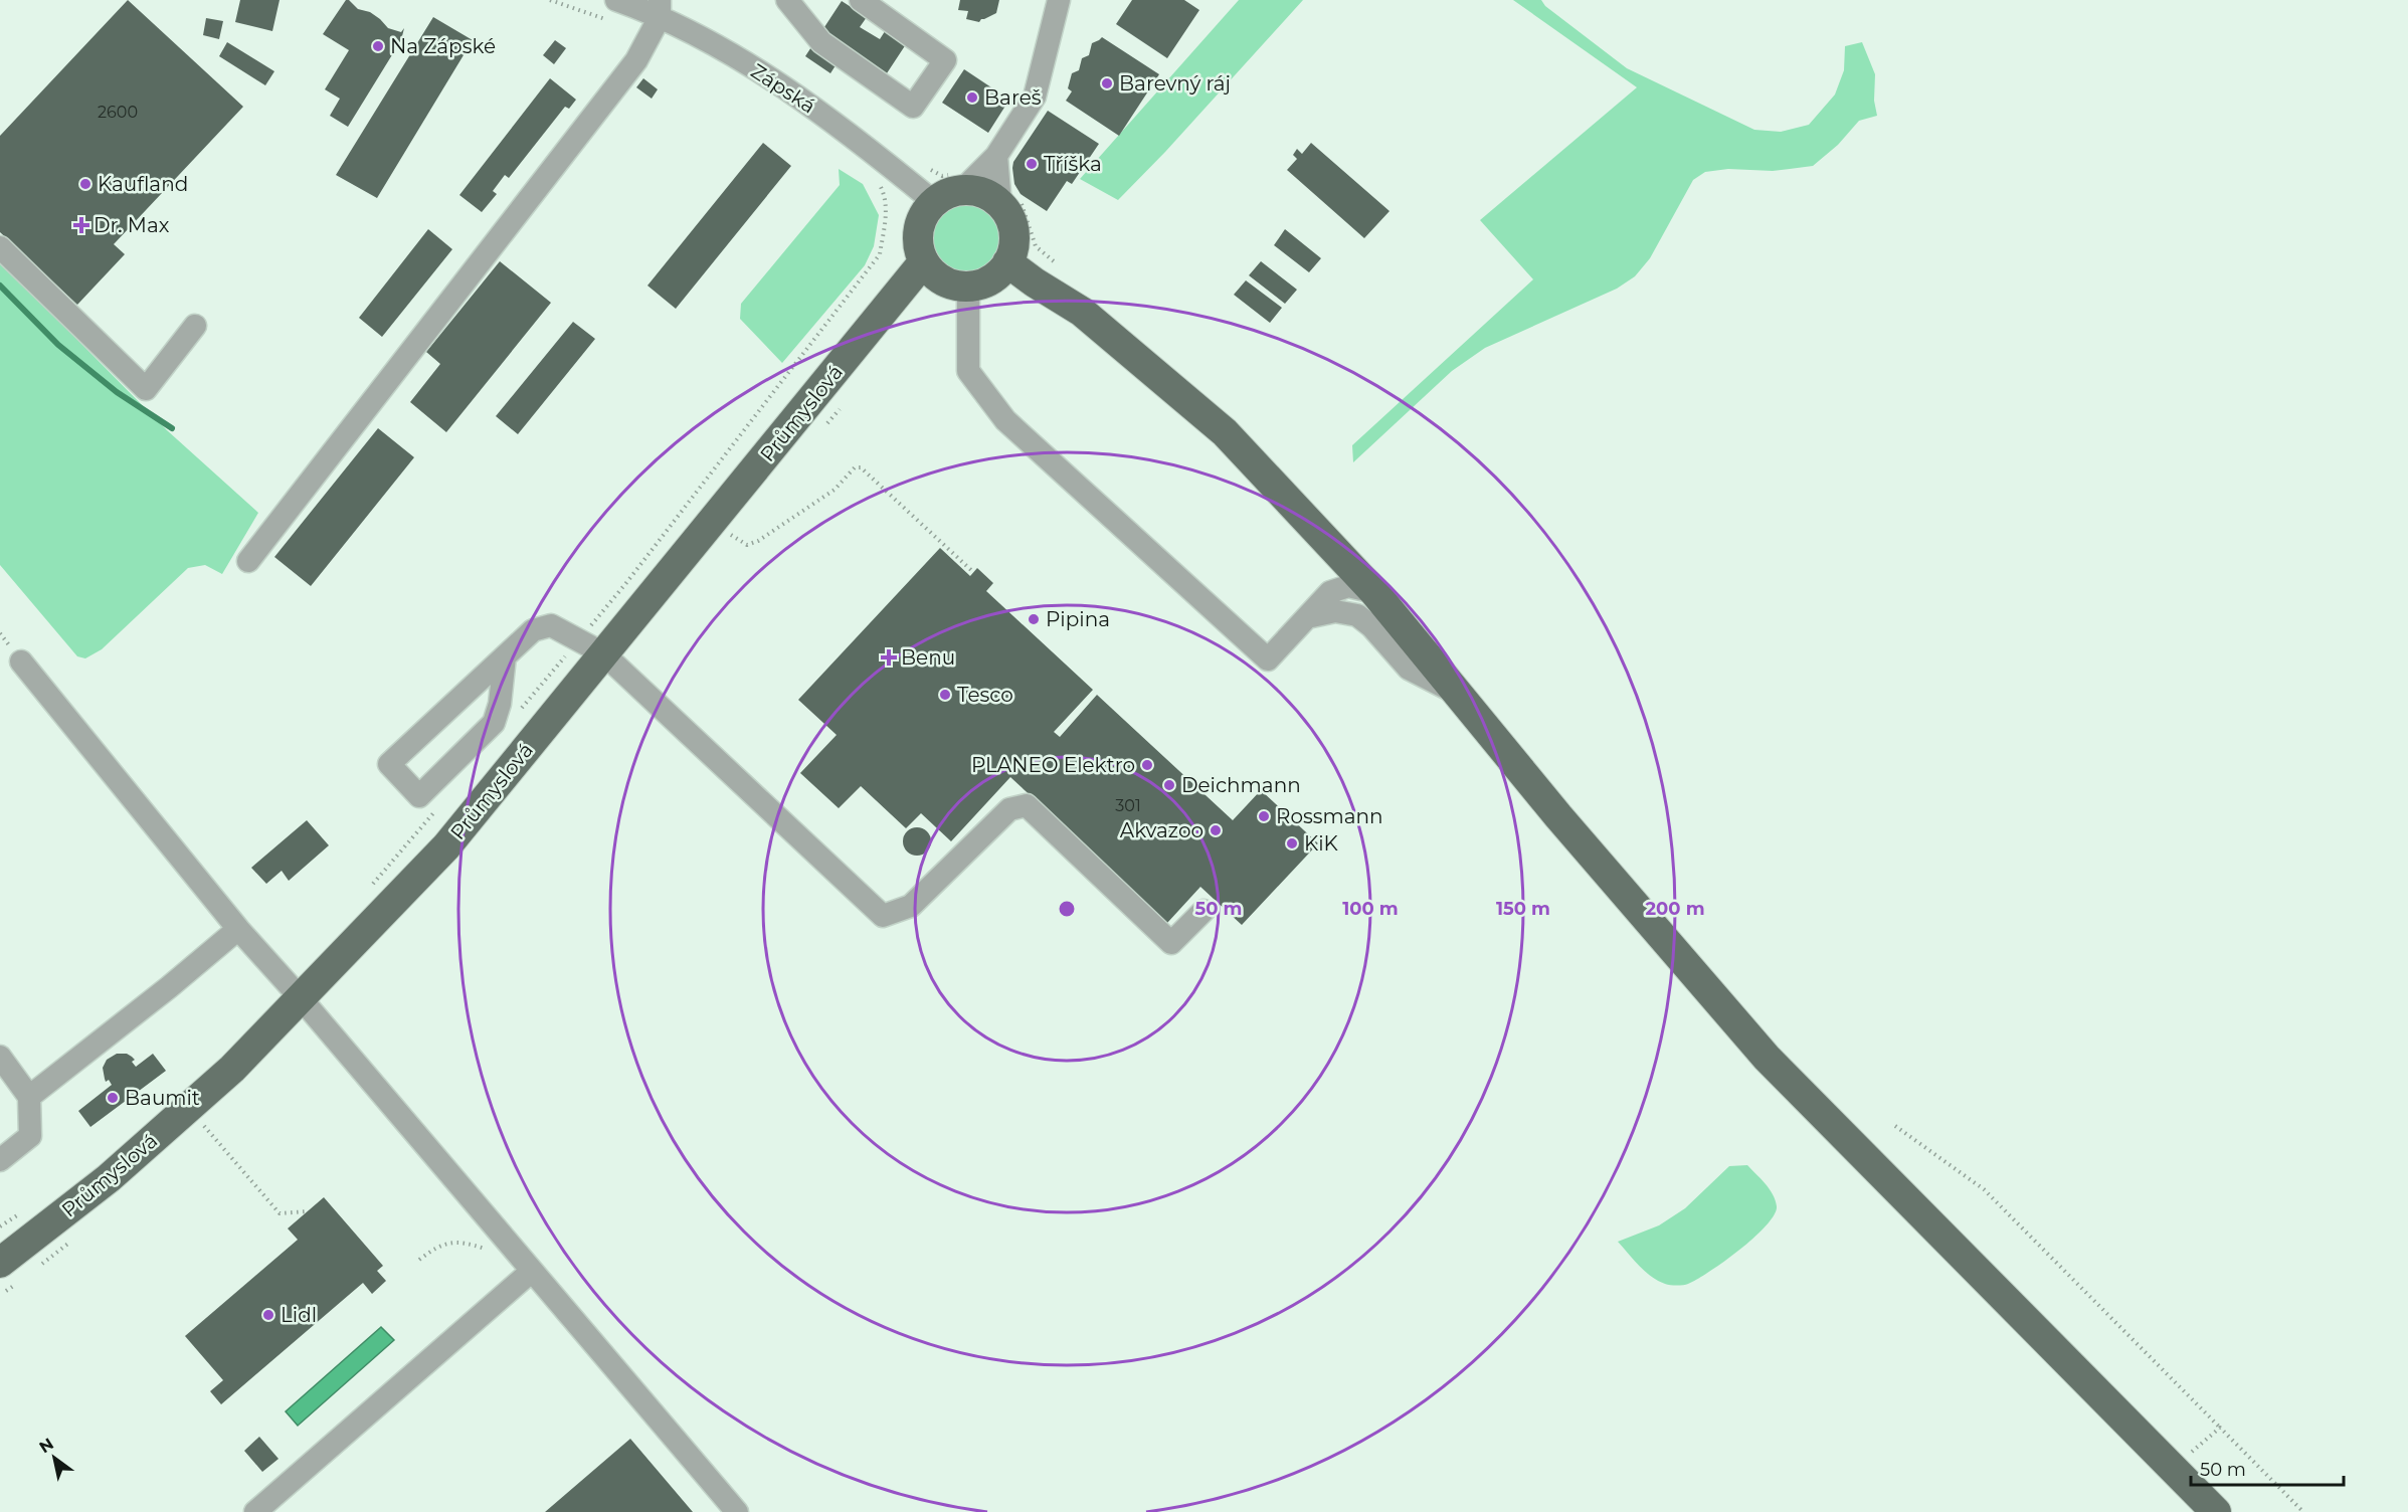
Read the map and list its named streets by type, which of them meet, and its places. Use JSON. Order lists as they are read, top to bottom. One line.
{"streets":{"main road":["Průmyslová"],"street":["Zápská"]},"crossings":[["Zápská","Průmyslová"]],"places":{"other":["Na Zápské","Barevný ráj","Bareš","Tříška","Kaufland","Pipina","Tesco","PLANEO Elektro","Deichmann","Rossmann","Akvazoo","KiK","Baumit","Lidl"],"health":["Dr. Max","Benu"]},"house_numbers":["2600","301"],"scale_bar":"50 m","north":"top left","rings":["50 m","100 m","150 m","200 m"]}
